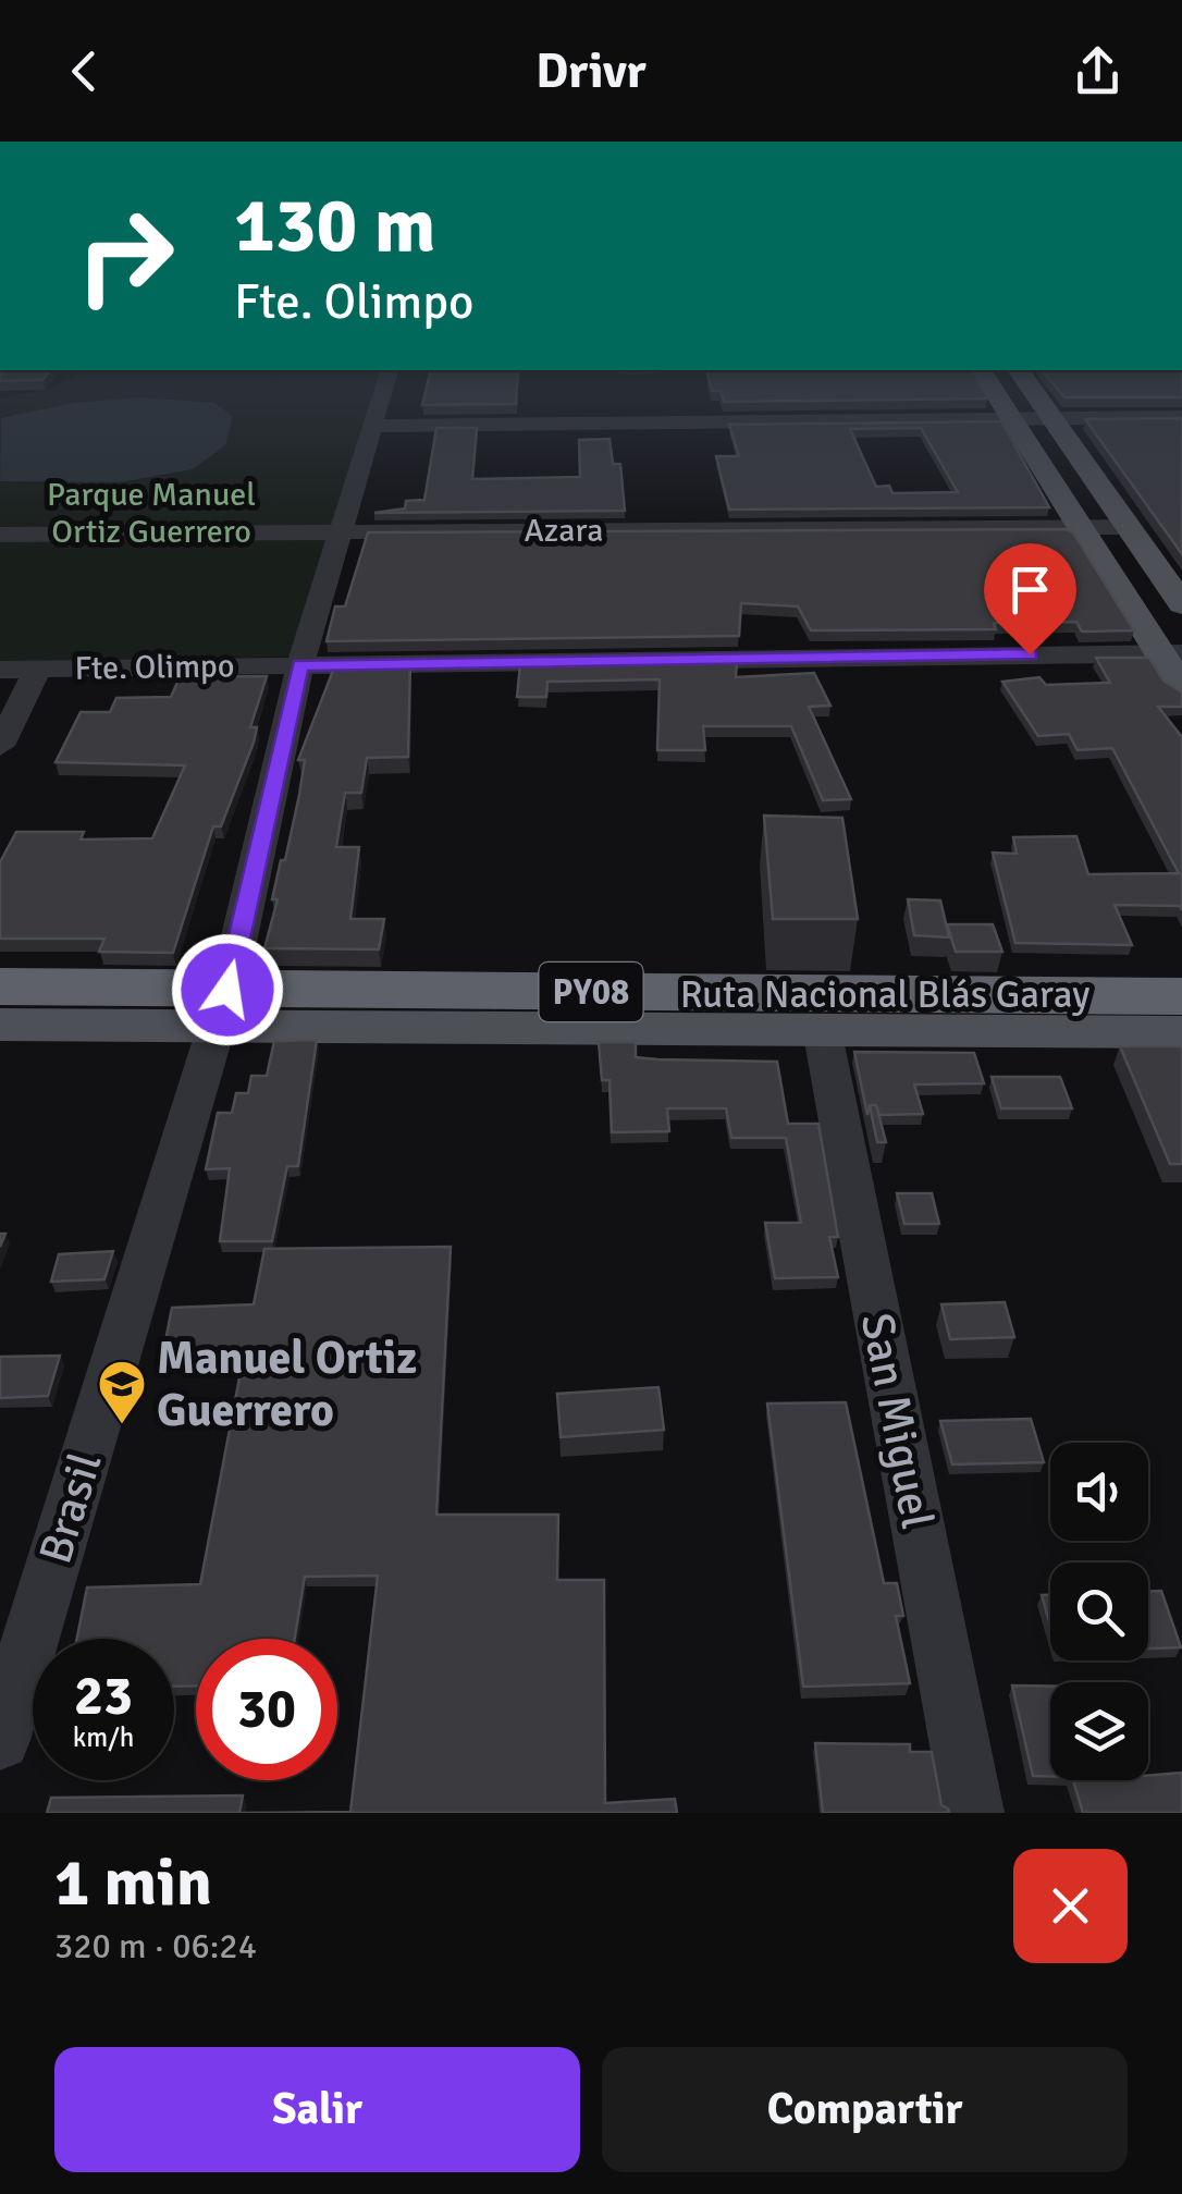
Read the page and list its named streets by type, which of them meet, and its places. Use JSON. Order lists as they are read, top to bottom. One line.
{"streets":{"highway":["PY08","Ruta Nacional Blás Garay"],"street":["Azara","Fte. Olimpo","San Miguel","Brasil"]},"crossings":[["Azara","Brasil"],["Fte. Olimpo","Brasil"],["Ruta Nacional Blás Garay","Brasil"]],"parks":["Parque Manuel Ortiz Guerrero"],"places":{"school or university":["Manuel Ortiz Guerrero"]},"page":{"header":"Drivr","turn":["130 m","Fte. Olimpo"],"speed":"23 km/h","limit":"30","heading":["1 min","320 m · 06:24"],"buttons":["Salir","Compartir"]}}
